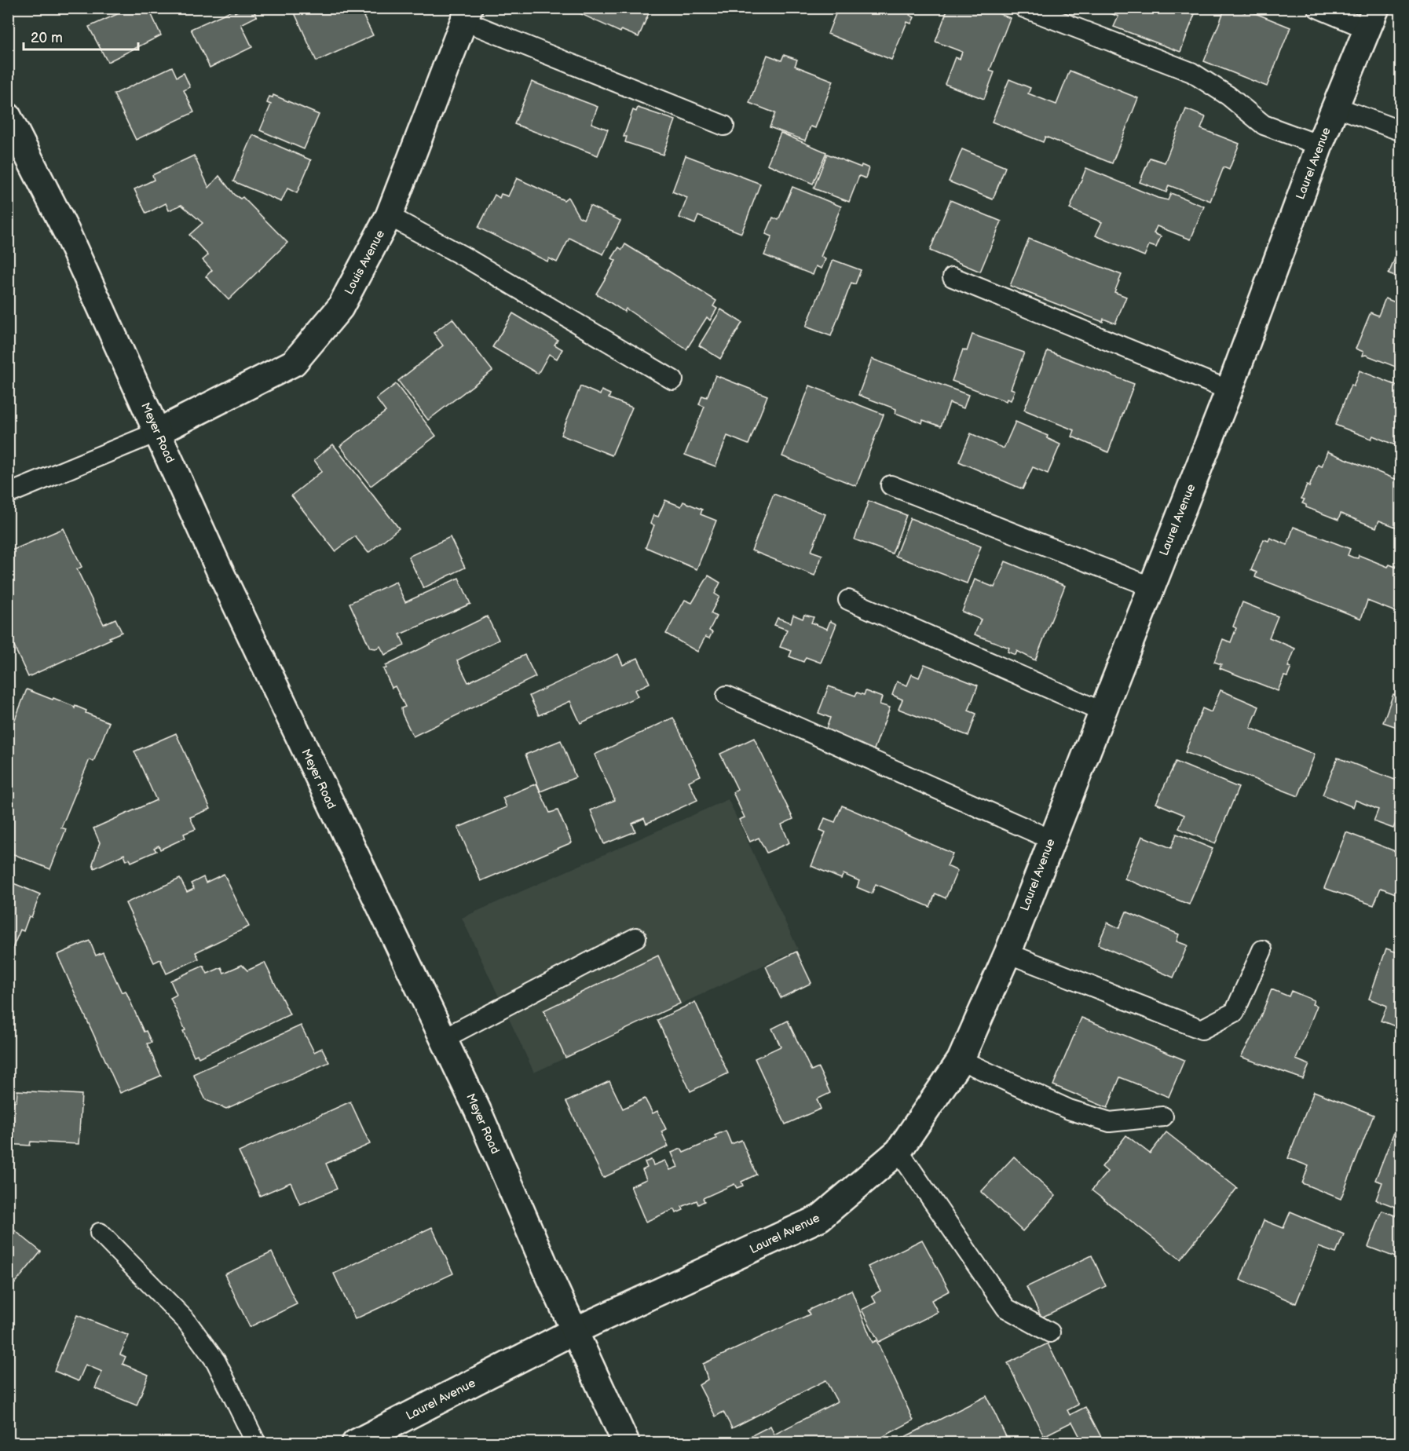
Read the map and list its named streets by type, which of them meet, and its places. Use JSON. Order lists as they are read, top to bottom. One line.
{"streets":{"street":["Laurel Avenue","Louis Avenue","Meyer Road"]},"crossings":[["Laurel Avenue","Meyer Road"],["Louis Avenue","Meyer Road"]],"scale_bar":"20 m"}
